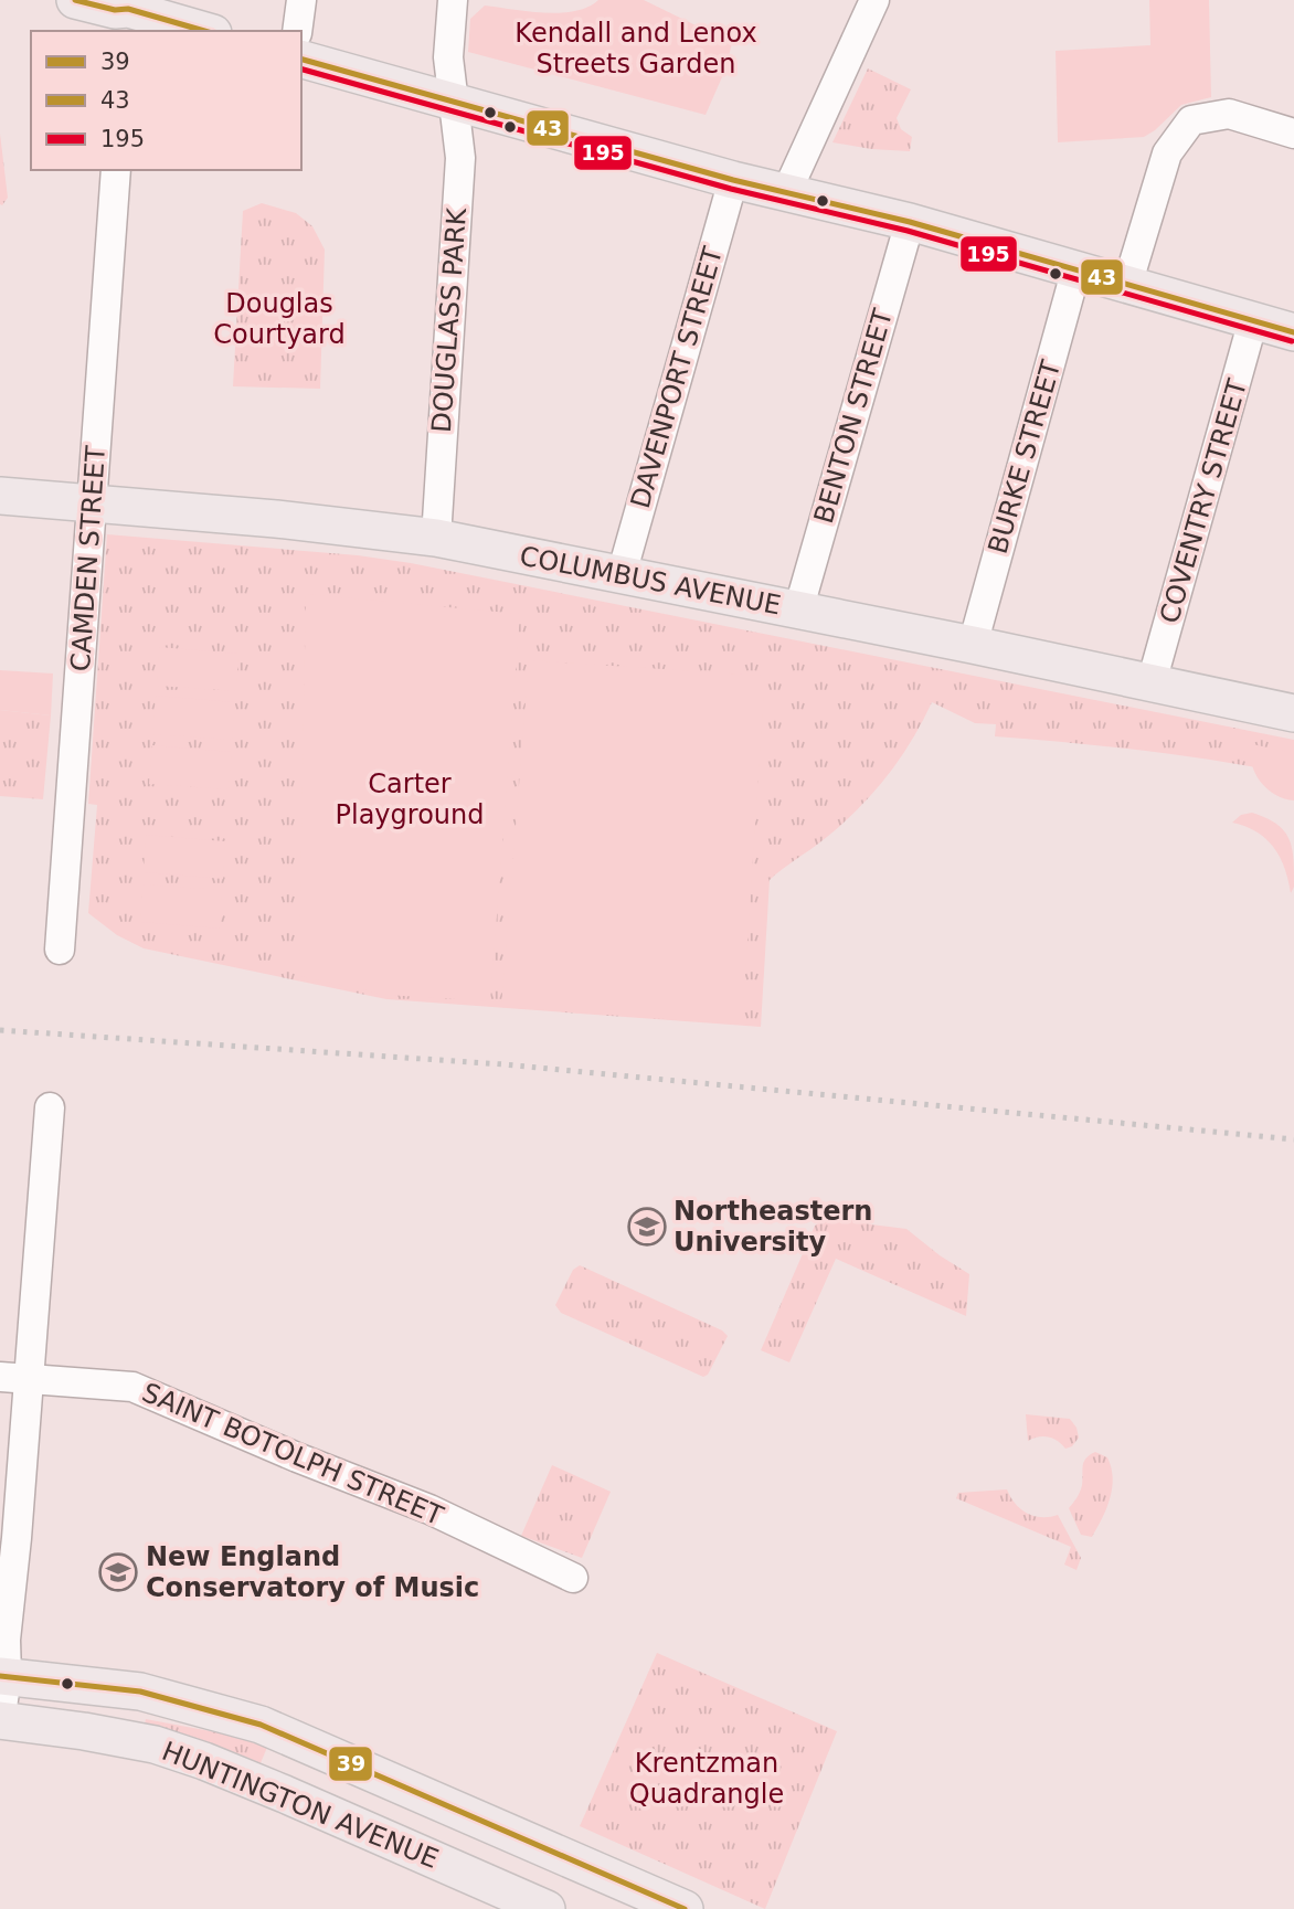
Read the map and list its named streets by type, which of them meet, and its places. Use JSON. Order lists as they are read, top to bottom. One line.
{"streets":{"main road":["COLUMBUS AVENUE","HUNTINGTON AVENUE"],"street":["DOUGLASS PARK","DAVENPORT STREET","BENTON STREET","BURKE STREET","COVENTRY STREET","CAMDEN STREET","SAINT BOTOLPH STREET"]},"crossings":[["DOUGLASS PARK","COLUMBUS AVENUE"],["DAVENPORT STREET","COLUMBUS AVENUE"],["BENTON STREET","COLUMBUS AVENUE"],["BURKE STREET","COLUMBUS AVENUE"],["COVENTRY STREET","COLUMBUS AVENUE"],["CAMDEN STREET","COLUMBUS AVENUE"]],"parks":["Kendall and Lenox Streets Garden","Douglas Courtyard","Carter Playground","Krentzman Quadrangle"],"places":{"school or university":["Northeastern University","New England Conservatory of Music"]},"lines":["transit line 43","transit line 195","transit line 39"],"legend":["39","43","195"]}
